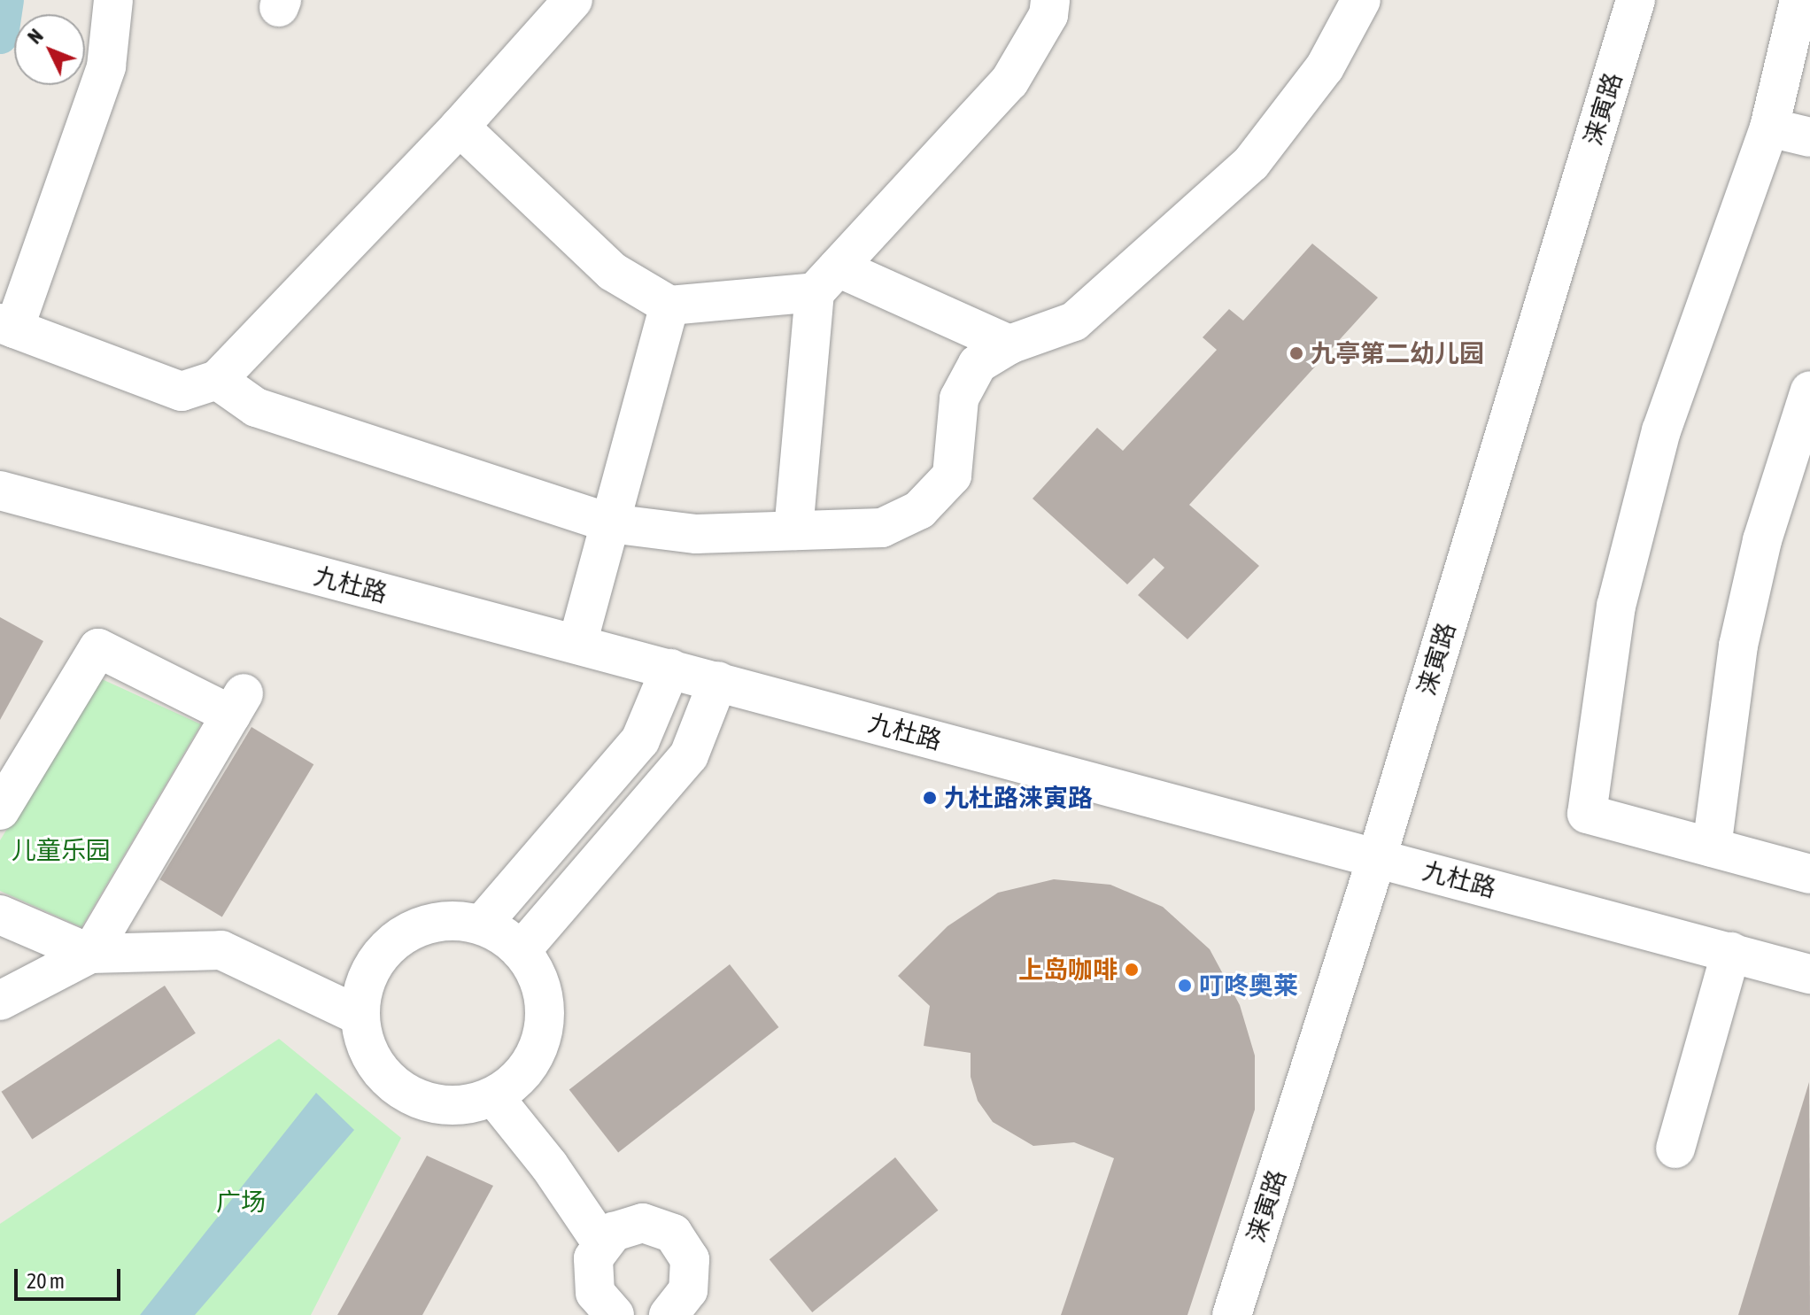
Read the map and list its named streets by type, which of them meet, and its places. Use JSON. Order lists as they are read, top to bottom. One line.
{"streets":{"street":["涞寅路","九杜路"]},"crossings":[["涞寅路","九杜路"]],"parks":["儿童乐园","广场"],"places":["九亭第二幼儿园","九杜路涞寅路","上岛咖啡","叮咚奥莱"],"scale_bar":"20 m","north":"top left"}
